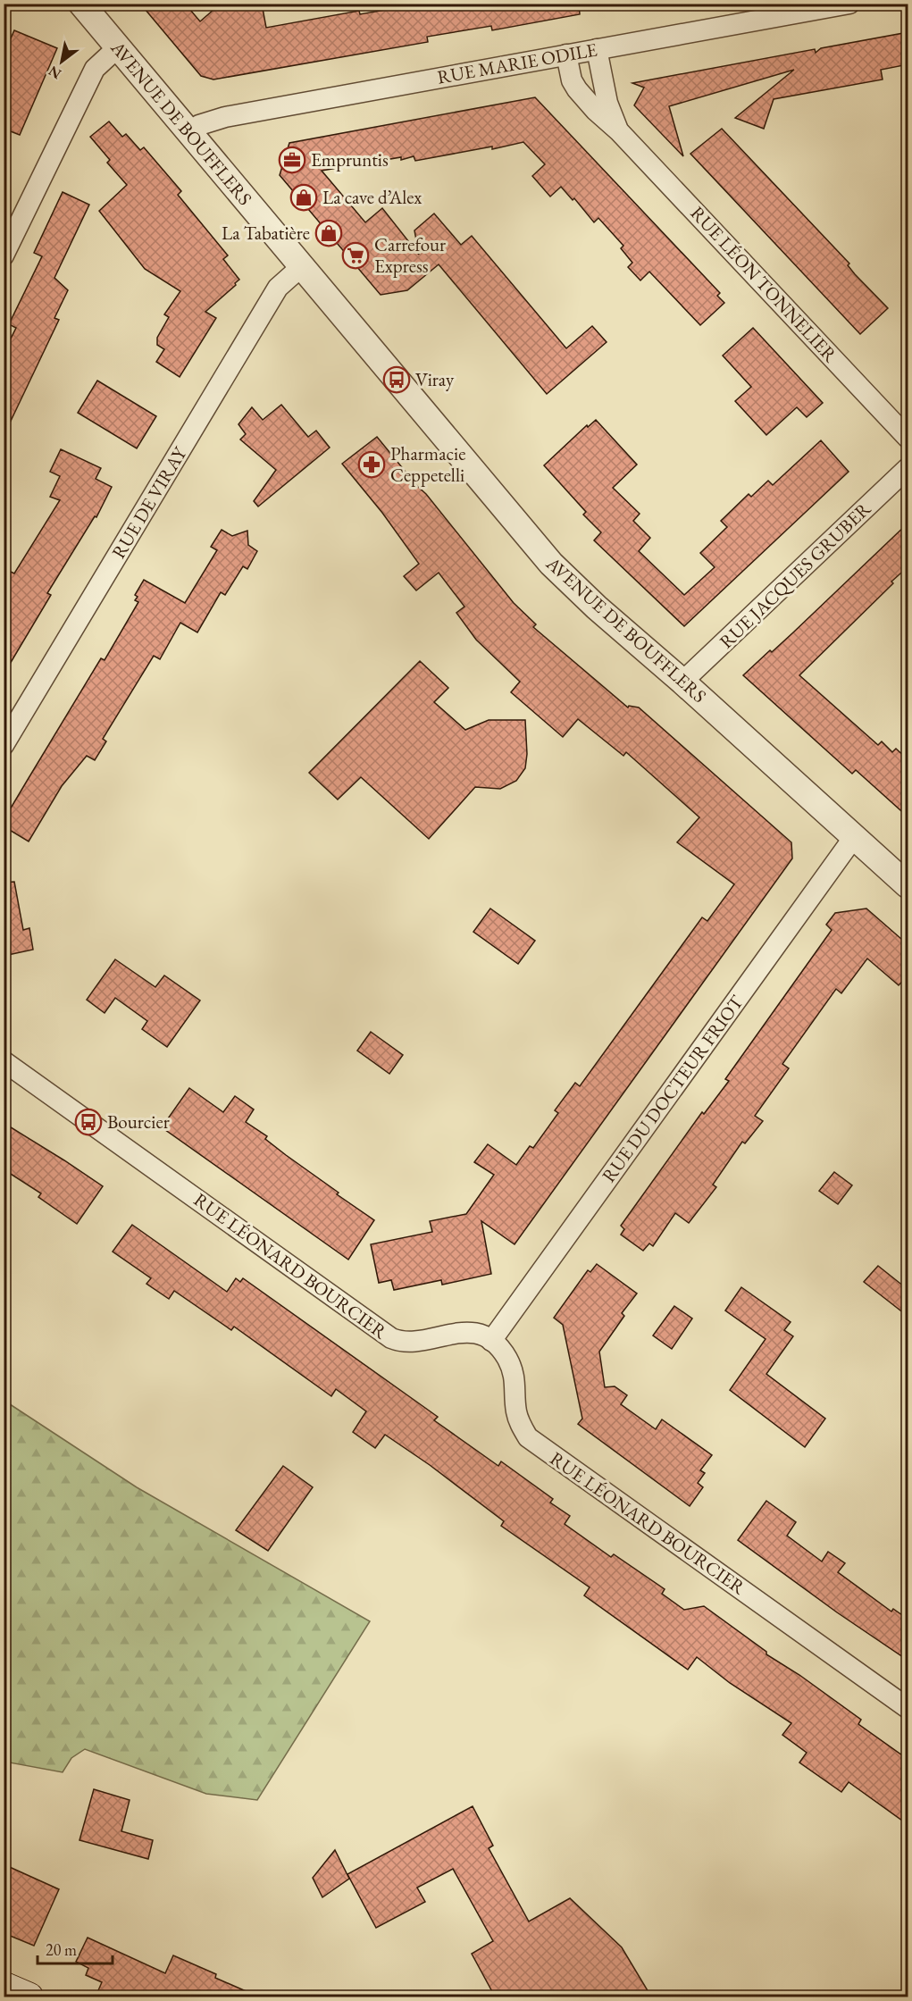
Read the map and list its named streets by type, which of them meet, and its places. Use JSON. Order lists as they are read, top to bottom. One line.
{"streets":{"street":["RUE MARIE ODILE","AVENUE DE BOUFFLERS","RUE LÉON TONNELIER","RUE DE VIRAY","RUE JACQUES GRUBER","RUE DU DOCTEUR FRIOT","RUE LÉONARD BOURCIER"]},"crossings":[["RUE MARIE ODILE","AVENUE DE BOUFFLERS"],["RUE MARIE ODILE","RUE LÉON TONNELIER"],["AVENUE DE BOUFFLERS","RUE DE VIRAY"],["AVENUE DE BOUFFLERS","RUE JACQUES GRUBER"],["AVENUE DE BOUFFLERS","RUE DU DOCTEUR FRIOT"],["RUE DU DOCTEUR FRIOT","RUE LÉONARD BOURCIER"]],"places":{"office":["Empruntis"],"shop":["La cave d’Alex","La Tabatière"],"supermarket":["Carrefour Express"],"bus stop":["Viray","Bourcier"],"pharmacy":["Pharmacie Ceppetelli"]},"scale_bar":"20 m","north":"bottom left"}
